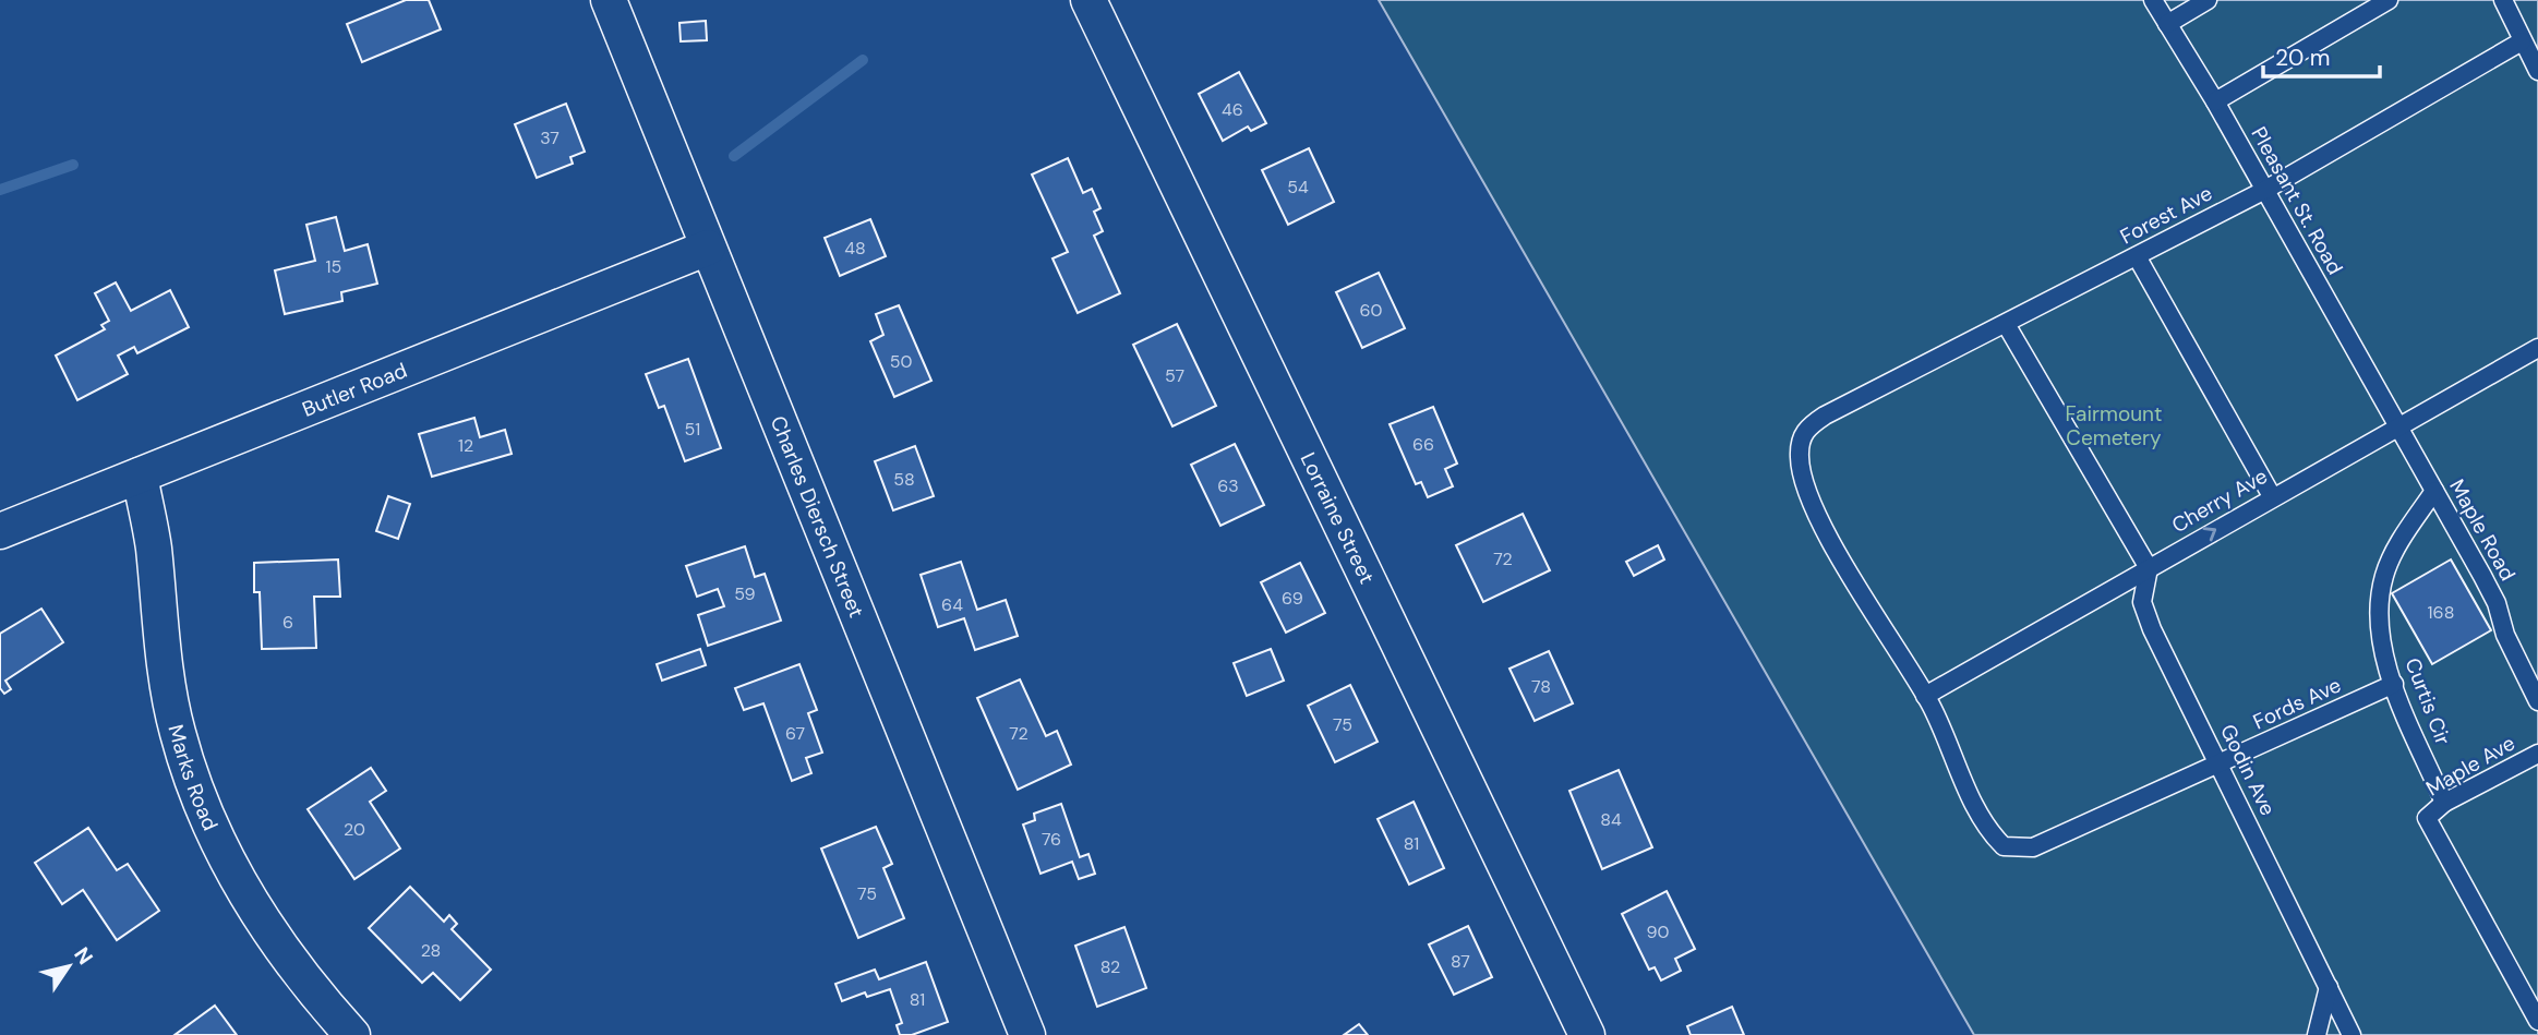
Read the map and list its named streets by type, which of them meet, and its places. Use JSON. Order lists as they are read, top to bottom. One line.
{"streets":{"street":["Butler Road","Charles Diersch Street","Lorraine Street","Marks Road"],"lane":["Pleasant St. Road","Forest Ave","Cherry Ave","Maple Road","Curtis Cir","Fords Ave","Maple Ave","Godin Ave"]},"crossings":[["Pleasant St. Road","Forest Ave"],["Pleasant St. Road","Cherry Ave"],["Pleasant St. Road","Maple Road"],["Forest Ave","Cherry Ave"],["Forest Ave","Fords Ave"],["Butler Road","Charles Diersch Street"],["Butler Road","Marks Road"],["Cherry Ave","Maple Road"],["Cherry Ave","Fords Ave"],["Cherry Ave","Godin Ave"],["Maple Road","Curtis Cir"],["Curtis Cir","Fords Ave"],["Curtis Cir","Maple Ave"],["Fords Ave","Godin Ave"]],"parks":["Fairmount Cemetery"],"house_numbers":["46","37","54","48","15","60","50","57","51","66","12","58","63","72","59","69","64","168","6","78","75","67","72","84","20","76","81","75","90","28","87","82","81"],"scale_bar":"20 m","north":"top right"}
